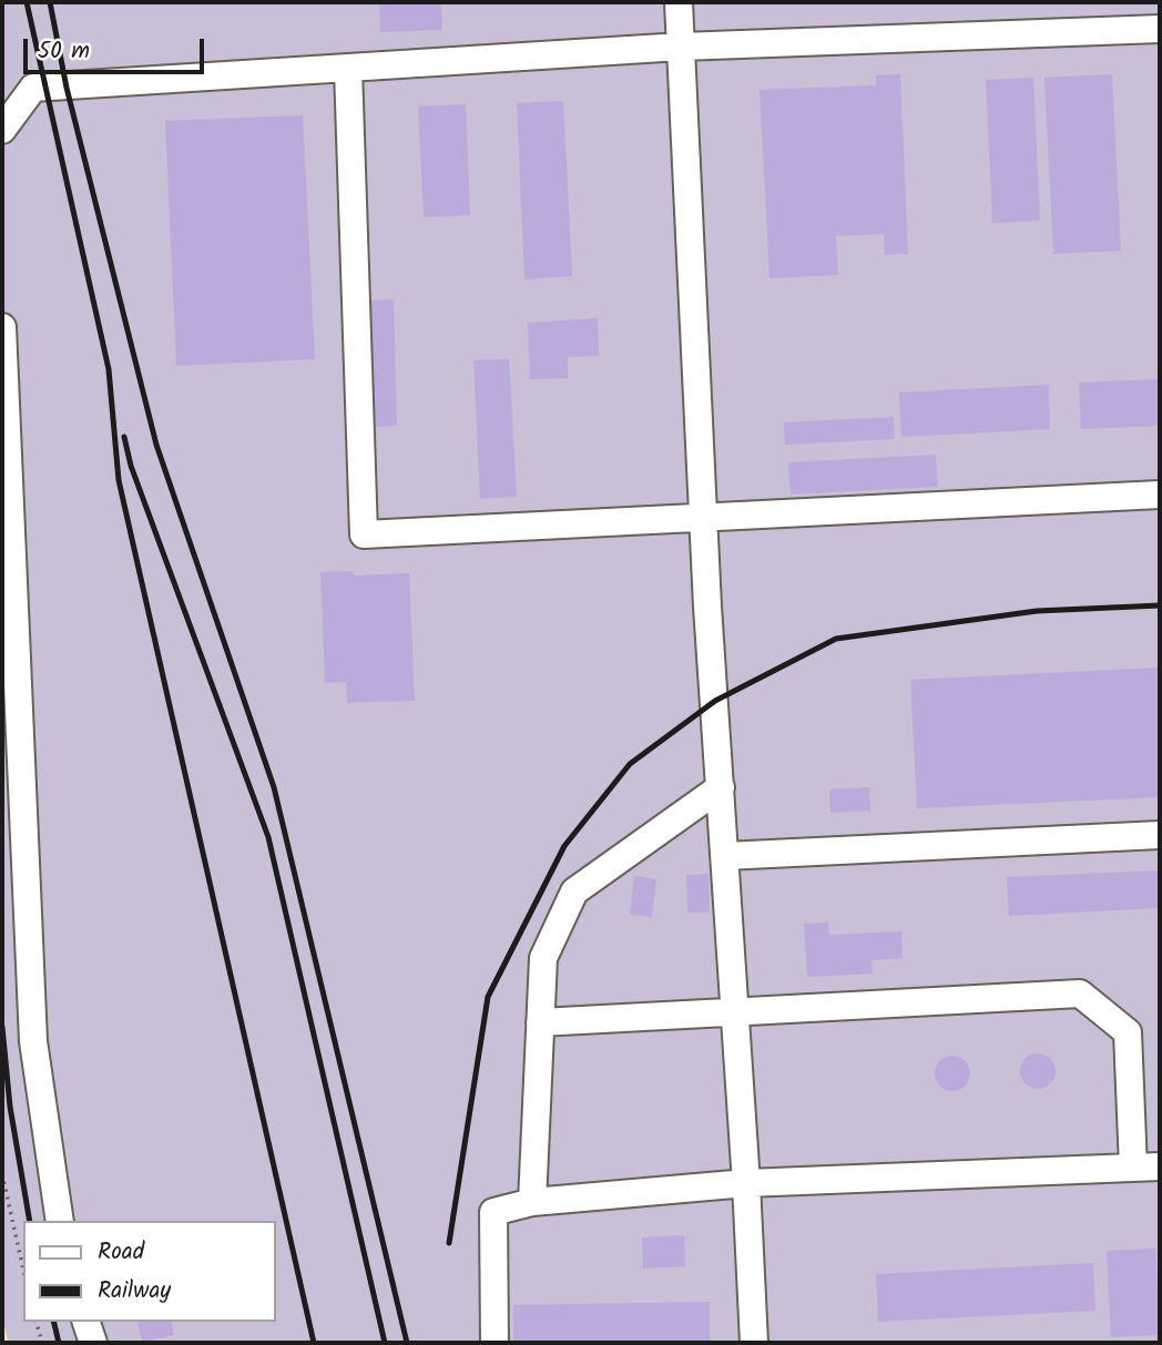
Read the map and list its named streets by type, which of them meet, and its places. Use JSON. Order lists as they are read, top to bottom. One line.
{"legend":["Road","Railway"],"scale_bar":"50 m"}
